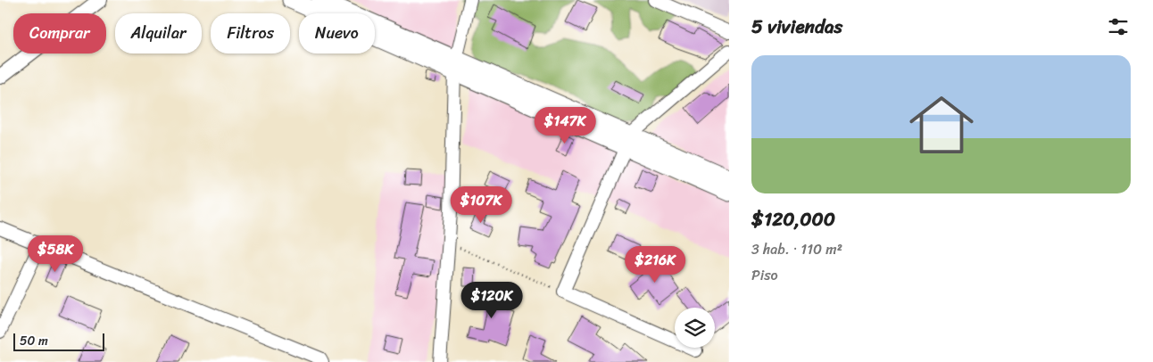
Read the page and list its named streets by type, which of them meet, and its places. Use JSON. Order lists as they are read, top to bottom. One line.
{"scale_bar":"50 m","page":{"heading":"5 viviendas","chip":["Comprar","Alquilar","Filtros","Nuevo"],"list":[{"name":"$120,000","note":"3 hab. · 110 m² · Piso"}],"price":["$147K","$107K","$58K","$216K","$120K"],"scale":"50 m"}}
